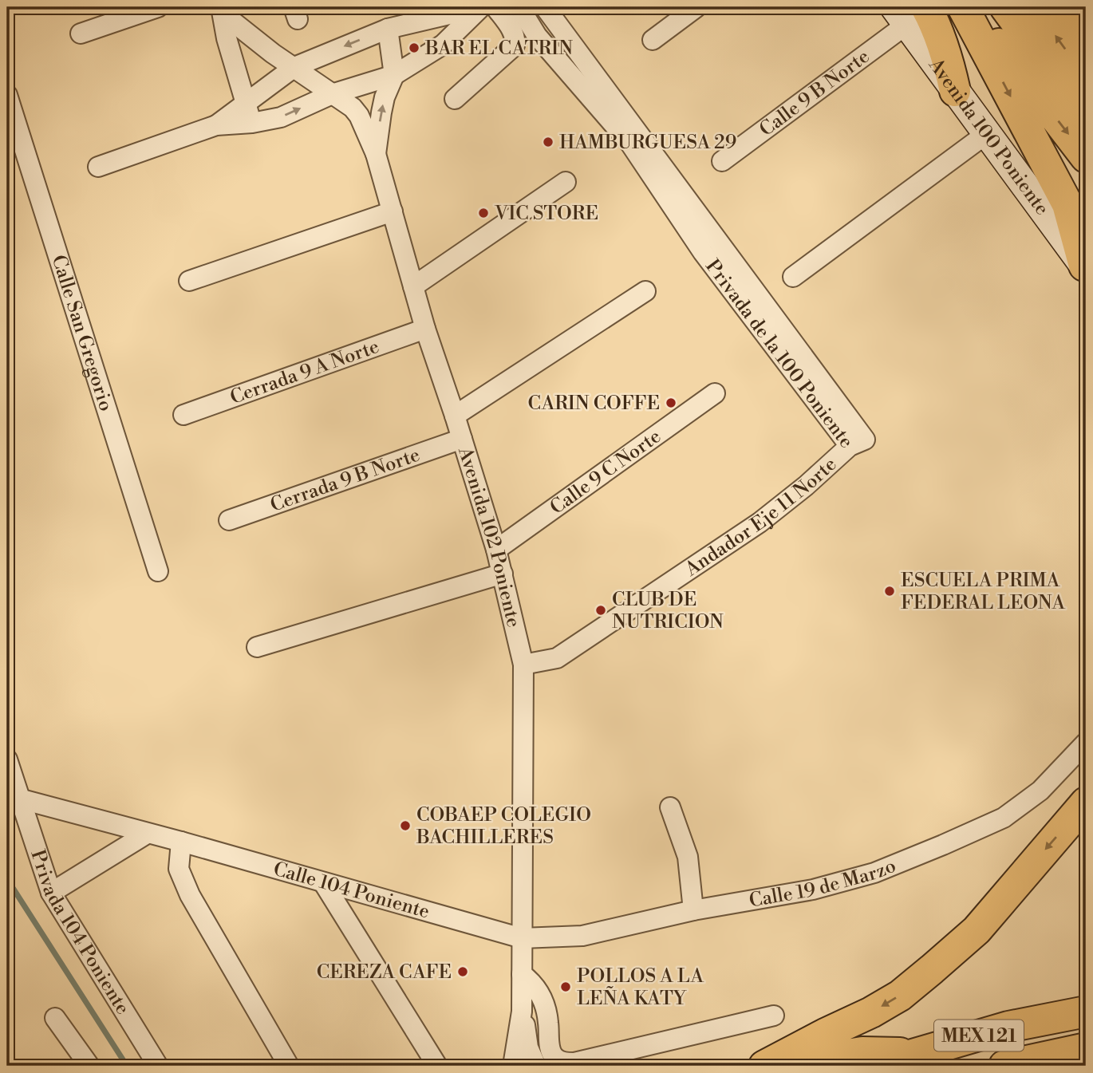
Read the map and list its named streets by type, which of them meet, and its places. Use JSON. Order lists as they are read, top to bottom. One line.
{"streets":{"main road":["MEX 121"],"street":["Calle 9 B Norte","Avenida 100 Poniente","Calle San Gregorio","Privada de la 100 Poniente","Cerrada 9 A Norte","Calle 9 C Norte","Cerrada 9 B Norte","Andador Eje 11 Norte","Avenida 102 Poniente","Calle 19 de Marzo","Calle 104 Poniente","Privada 104 Poniente"]},"crossings":[["Privada de la 100 Poniente","Andador Eje 11 Norte"],["Cerrada 9 A Norte","Avenida 102 Poniente"],["Calle 9 C Norte","Avenida 102 Poniente"],["Cerrada 9 B Norte","Avenida 102 Poniente"],["Andador Eje 11 Norte","Avenida 102 Poniente"],["Avenida 102 Poniente","Calle 19 de Marzo"],["Avenida 102 Poniente","Calle 104 Poniente"],["Calle 19 de Marzo","Calle 104 Poniente"],["Calle 104 Poniente","Privada 104 Poniente"]],"places":["BAR EL CATRIN","HAMBURGUESA 29","VIC STORE","CARIN COFFE","ESCUELA PRIMA FEDERAL LEONA","CLUB DE NUTRICION","COBAEP COLEGIO BACHILLERES","CEREZA CAFE","POLLOS A LA LEÑA KATY"]}
